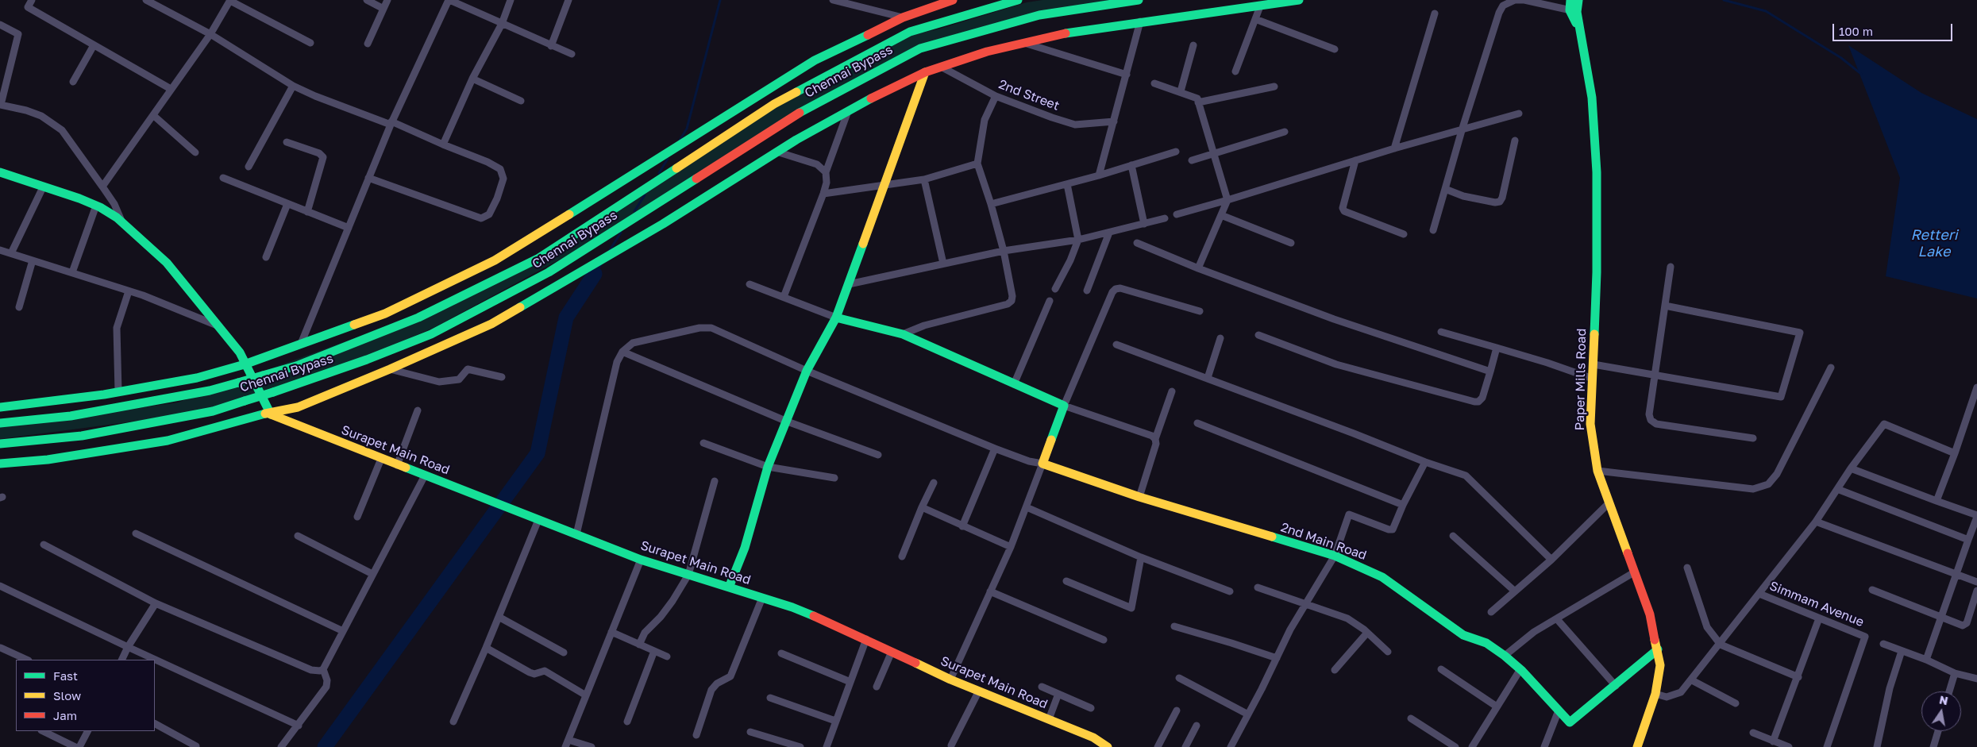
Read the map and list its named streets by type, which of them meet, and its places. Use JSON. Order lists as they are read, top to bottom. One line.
{"streets":{"main road":["Chennai Bypass","Paper Mills Road","Surapet Main Road","2nd Main Road"],"street":["2nd Street","Simmam Avenue"]},"water":["Retteri Lake"],"legend":["Fast","Slow","Jam"],"scale_bar":"100 m","north":"top"}
